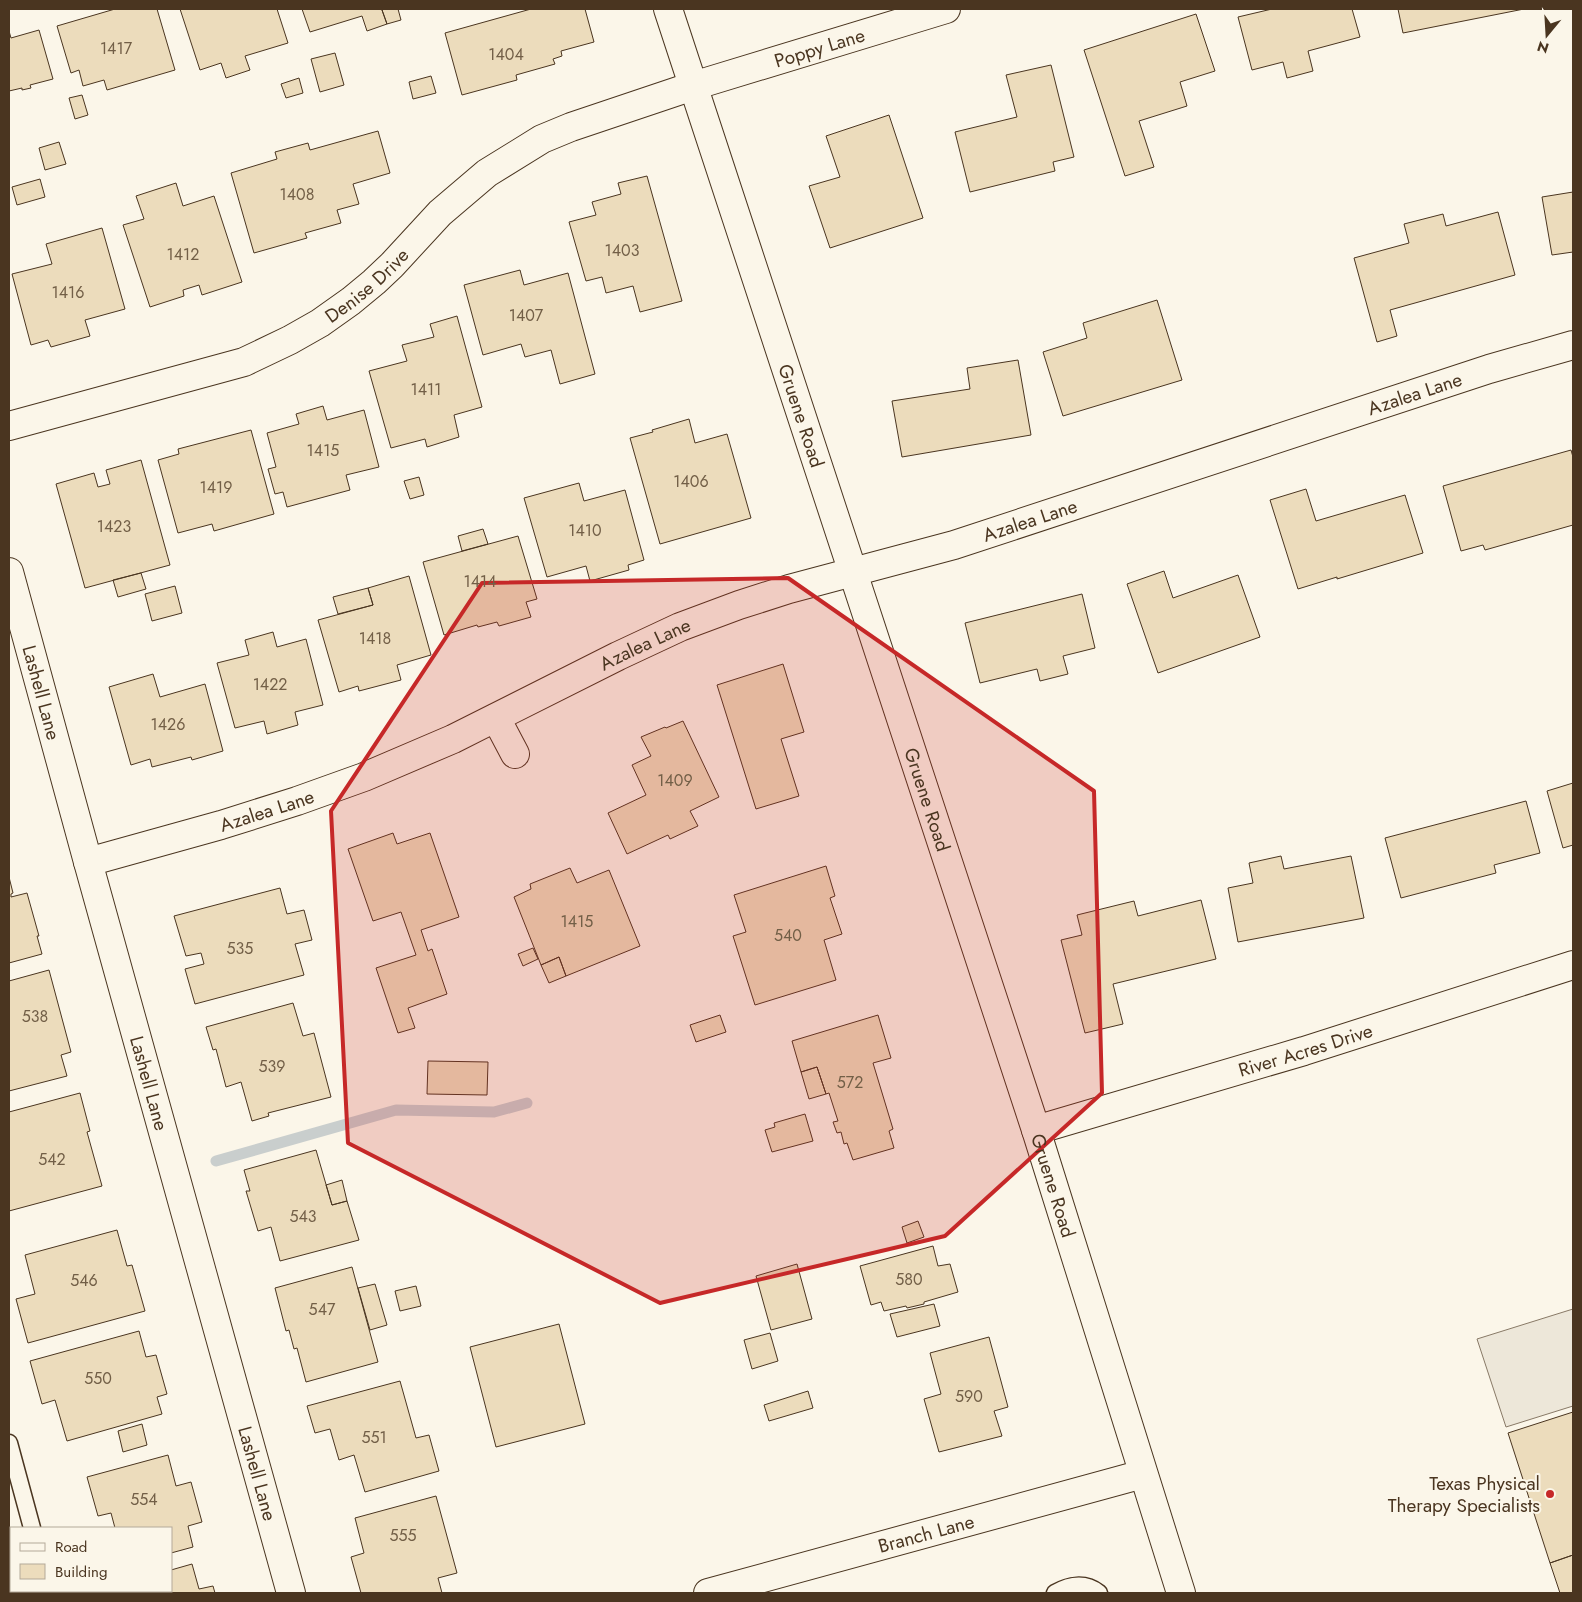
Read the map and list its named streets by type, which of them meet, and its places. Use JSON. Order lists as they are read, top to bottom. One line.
{"streets":{"street":["Poppy Lane","Denise Drive","Azalea Lane","Gruene Road","Lashell Lane","River Acres Drive","Branch Lane"]},"crossings":[["Poppy Lane","Denise Drive"],["Poppy Lane","Gruene Road"],["Denise Drive","Gruene Road"],["Azalea Lane","Gruene Road"],["Azalea Lane","Lashell Lane"],["Gruene Road","River Acres Drive"],["Gruene Road","Branch Lane"]],"places":["Texas Physical Therapy Specialists"],"house_numbers":["1417","1404","1408","1403","1412","1416","1407","1411","1415","1406","1419","1423","1410","1414","1418","1422","1426","1409","1415","540","535","538","539","572","542","543","580","546","547","550","590","551","554","555"],"legend":["Road","Building"],"north":"bottom"}
